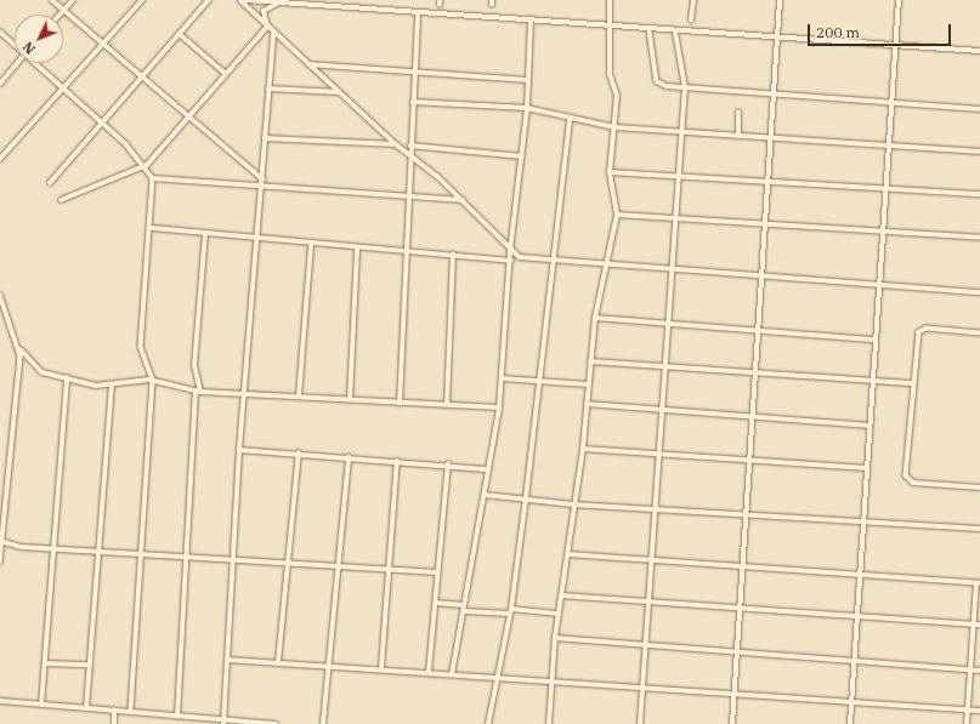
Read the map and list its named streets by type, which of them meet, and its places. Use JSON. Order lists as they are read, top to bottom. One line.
{"scale_bar":"200 m","north":"bottom left"}
